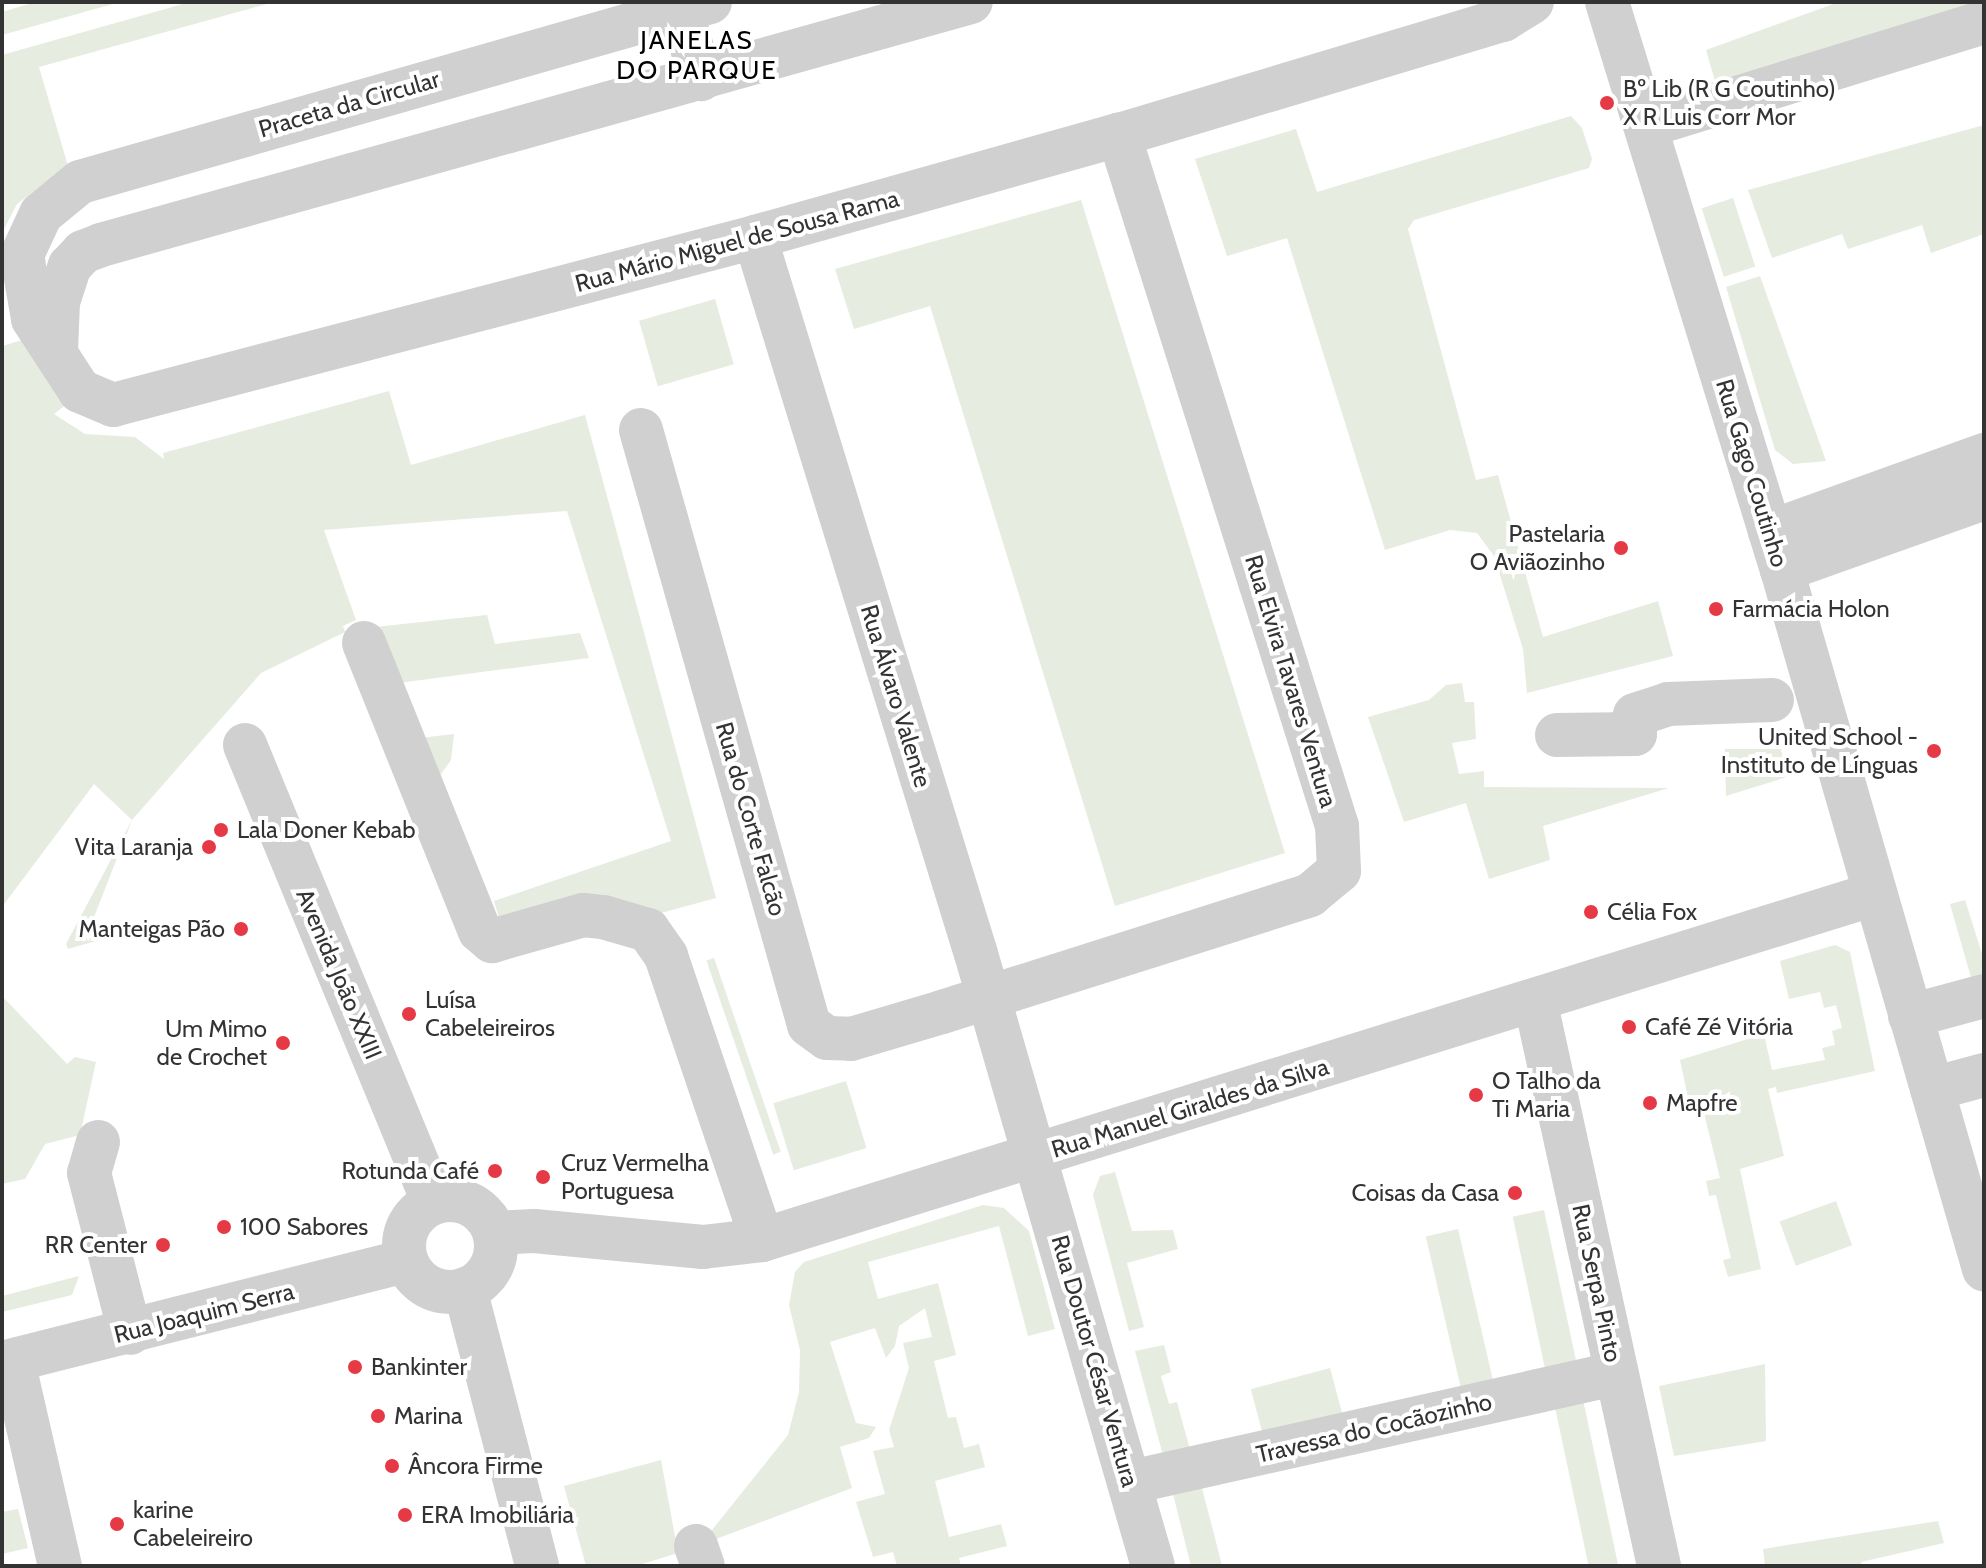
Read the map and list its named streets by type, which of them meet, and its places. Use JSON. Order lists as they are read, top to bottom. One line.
{"streets":{"street":["Praceta da Circular","Rua Mário Miguel de Sousa Rama","Rua Gago Coutinho","Rua Elvira Tavares Ventura","Rua Álvaro Valente","Rua do Corte Falcão","Avenida João XXIII","Rua Manuel Giraldes da Silva","Rua Serpa Pinto","Rua Joaquim Serra","Rua Doutor César Ventura","Travessa do Cocãozinho"]},"crossings":[["Praceta da Circular","Rua Mário Miguel de Sousa Rama"],["Rua Mário Miguel de Sousa Rama","Rua Elvira Tavares Ventura"],["Rua Mário Miguel de Sousa Rama","Rua Álvaro Valente"],["Rua Gago Coutinho","Rua Manuel Giraldes da Silva"],["Rua Elvira Tavares Ventura","Rua Álvaro Valente"],["Rua Elvira Tavares Ventura","Rua do Corte Falcão"],["Rua Álvaro Valente","Rua do Corte Falcão"],["Rua Álvaro Valente","Rua Manuel Giraldes da Silva"],["Rua Álvaro Valente","Rua Doutor César Ventura"],["Avenida João XXIII","Rua Manuel Giraldes da Silva"],["Avenida João XXIII","Rua Joaquim Serra"],["Rua Manuel Giraldes da Silva","Rua Serpa Pinto"],["Rua Manuel Giraldes da Silva","Rua Joaquim Serra"],["Rua Manuel Giraldes da Silva","Rua Doutor César Ventura"],["Rua Serpa Pinto","Travessa do Cocãozinho"],["Rua Doutor César Ventura","Travessa do Cocãozinho"]],"districts":["JANELAS DO PARQUE"],"places":["Bº Lib (R G Coutinho) X R Luis Corr Mor","Pastelaria O Aviãozinho","Farmácia Holon","United School - Instituto de Línguas","Lala Doner Kebab","Vita Laranja","Célia Fox","Manteigas Pão","Luísa Cabeleireiros","Café Zé Vitória","Um Mimo de Crochet","O Talho da Ti Maria","Mapfre","Rotunda Café","Cruz Vermelha Portuguesa","Coisas da Casa","100 Sabores","RR Center","Bankinter","Marina","Âncora Firme","ERA Imobiliária","karine Cabeleireiro"]}
